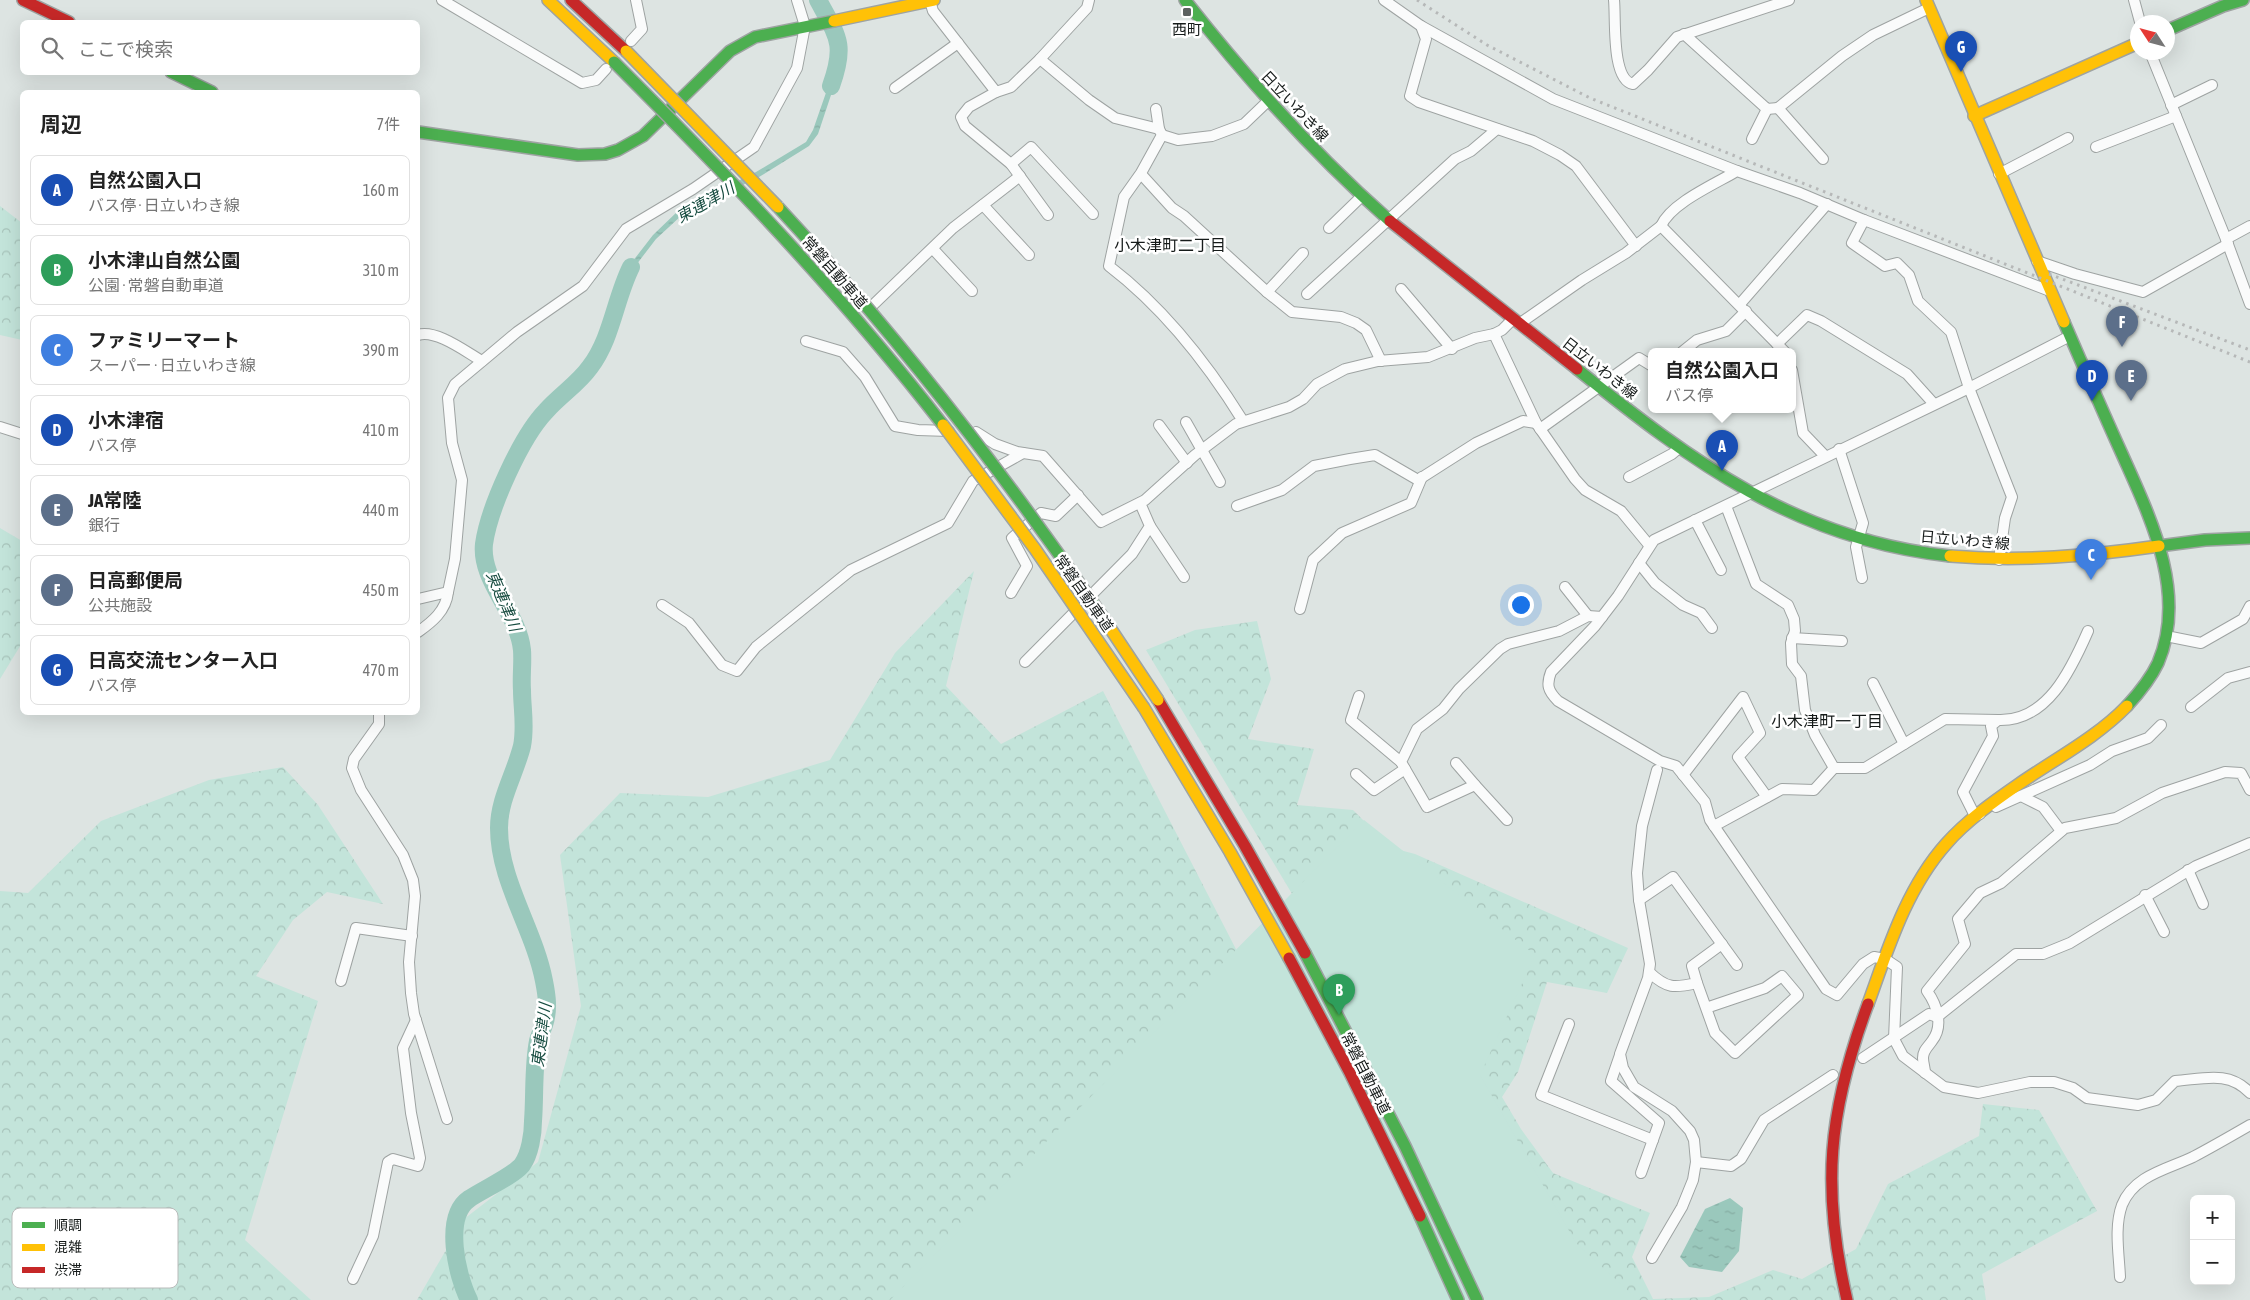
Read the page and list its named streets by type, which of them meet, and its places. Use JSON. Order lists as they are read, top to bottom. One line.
{"streets":{"main road":["日立いわき線","常磐自動車道"]},"districts":["小木津町二丁目","小木津町一丁目"],"water":["東連津川"],"places":{"transit":["西町"]},"legend":["順調","混雑","渋滞"],"north":"top left","page":{"search":"ここで検索","pins":["G","F","D","E","A","C","B"],"heading":["周辺","7件"],"list":[{"mark":"A","name":"自然公園入口","note":"バス停 · 日立いわき線","value":"160 m"},{"mark":"B","name":"小木津山自然公園","note":"公園 · 常磐自動車道","value":"310 m"},{"mark":"C","name":"ファミリーマート","note":"スーパー · 日立いわき線","value":"390 m"},{"mark":"D","name":"小木津宿","note":"バス停","value":"410 m"},{"mark":"E","name":"JA常陸","note":"銀行","value":"440 m"},{"mark":"F","name":"日高郵便局","note":"公共施設","value":"450 m"},{"mark":"G","name":"日高交流センター入口","note":"バス停","value":"470 m"}],"popup":["自然公園入口","バス停"],"map_buttons":["+","−"]}}
